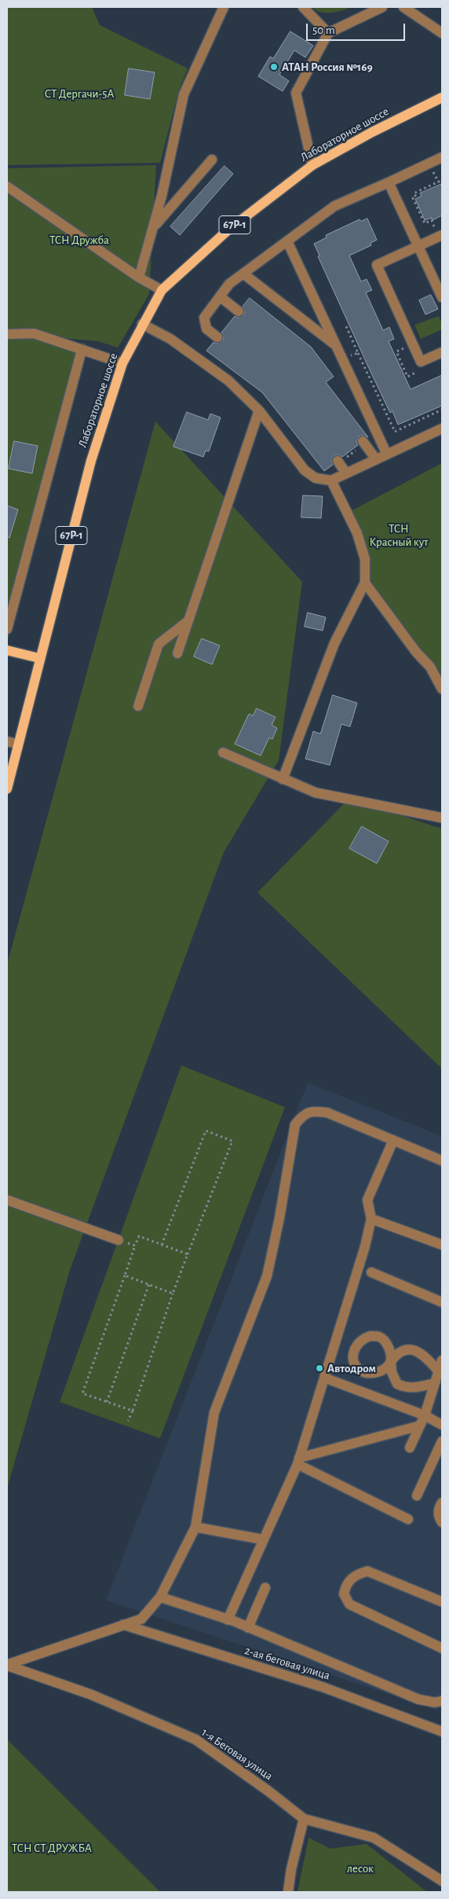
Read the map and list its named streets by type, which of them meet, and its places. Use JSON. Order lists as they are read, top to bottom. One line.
{"streets":{"main road":["Лабораторное шоссе","67Р-1"],"street":["2-ая беговая улица","1-я Беговая улица"]},"parks":["СТ Дергачи-5А","ТСН Дружба","ТСН Красный кут","ТСН СТ ДРУЖБА","лесок"],"places":["АТАН Россия №169","Автодром"],"scale_bar":"50 m"}
